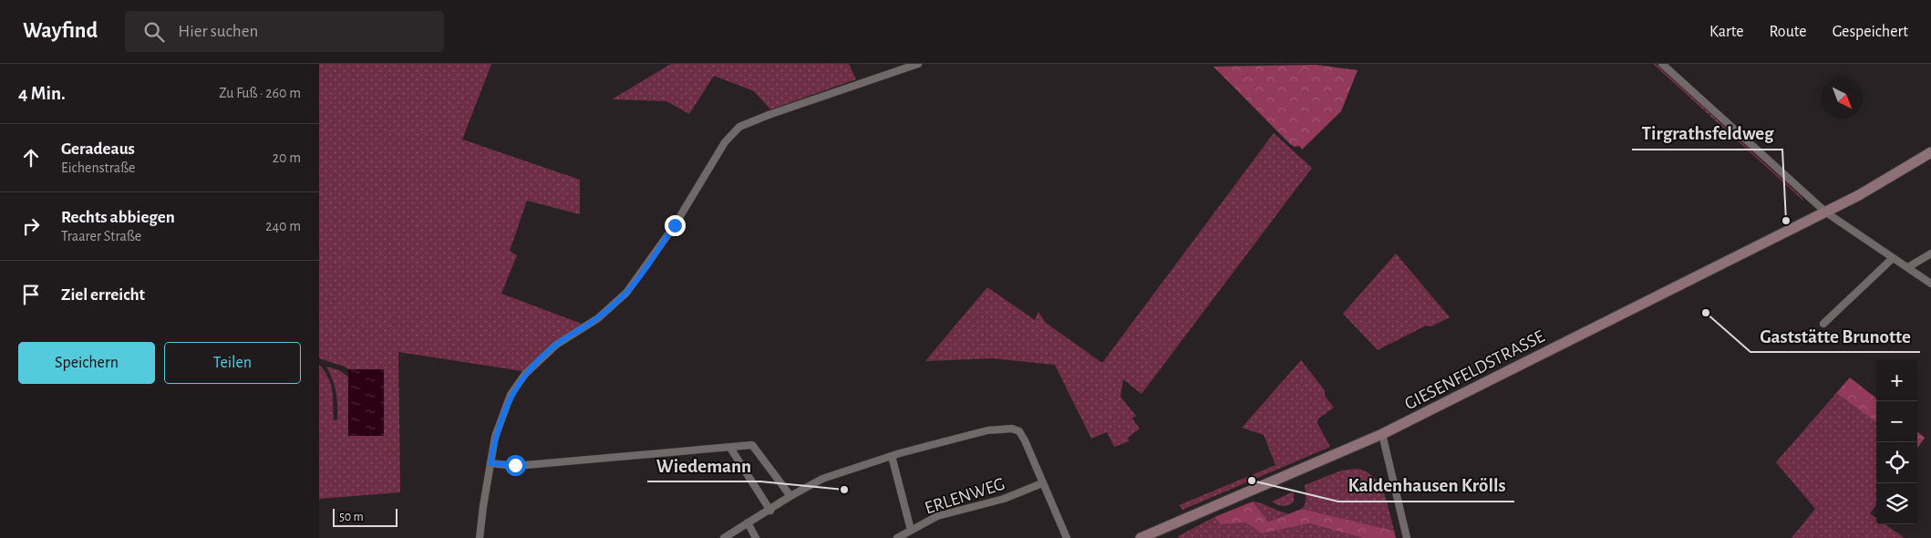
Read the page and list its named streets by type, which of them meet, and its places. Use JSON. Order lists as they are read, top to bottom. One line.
{"streets":{"main road":["GIESENFELDSTRASSE"],"street":["ERLENWEG"]},"places":["Tirgrathsfeldweg","Gaststätte Brunotte","Kaldenhausen Krölls","Wiedemann"],"scale_bar":"50 m","north":"bottom right","page":{"header":"Wayfind","search":"Hier suchen","nav":["Karte","Route","Gespeichert"],"heading":["4 Min.","Zu Fuß · 260 m"],"list":[["Geradeaus","Eichenstraße","20 m"],["Rechts abbiegen","Traarer Straße","240 m"],"Ziel erreicht"],"buttons":["Speichern","Teilen"],"map_buttons":["+","−"],"scale":"50 m"}}
